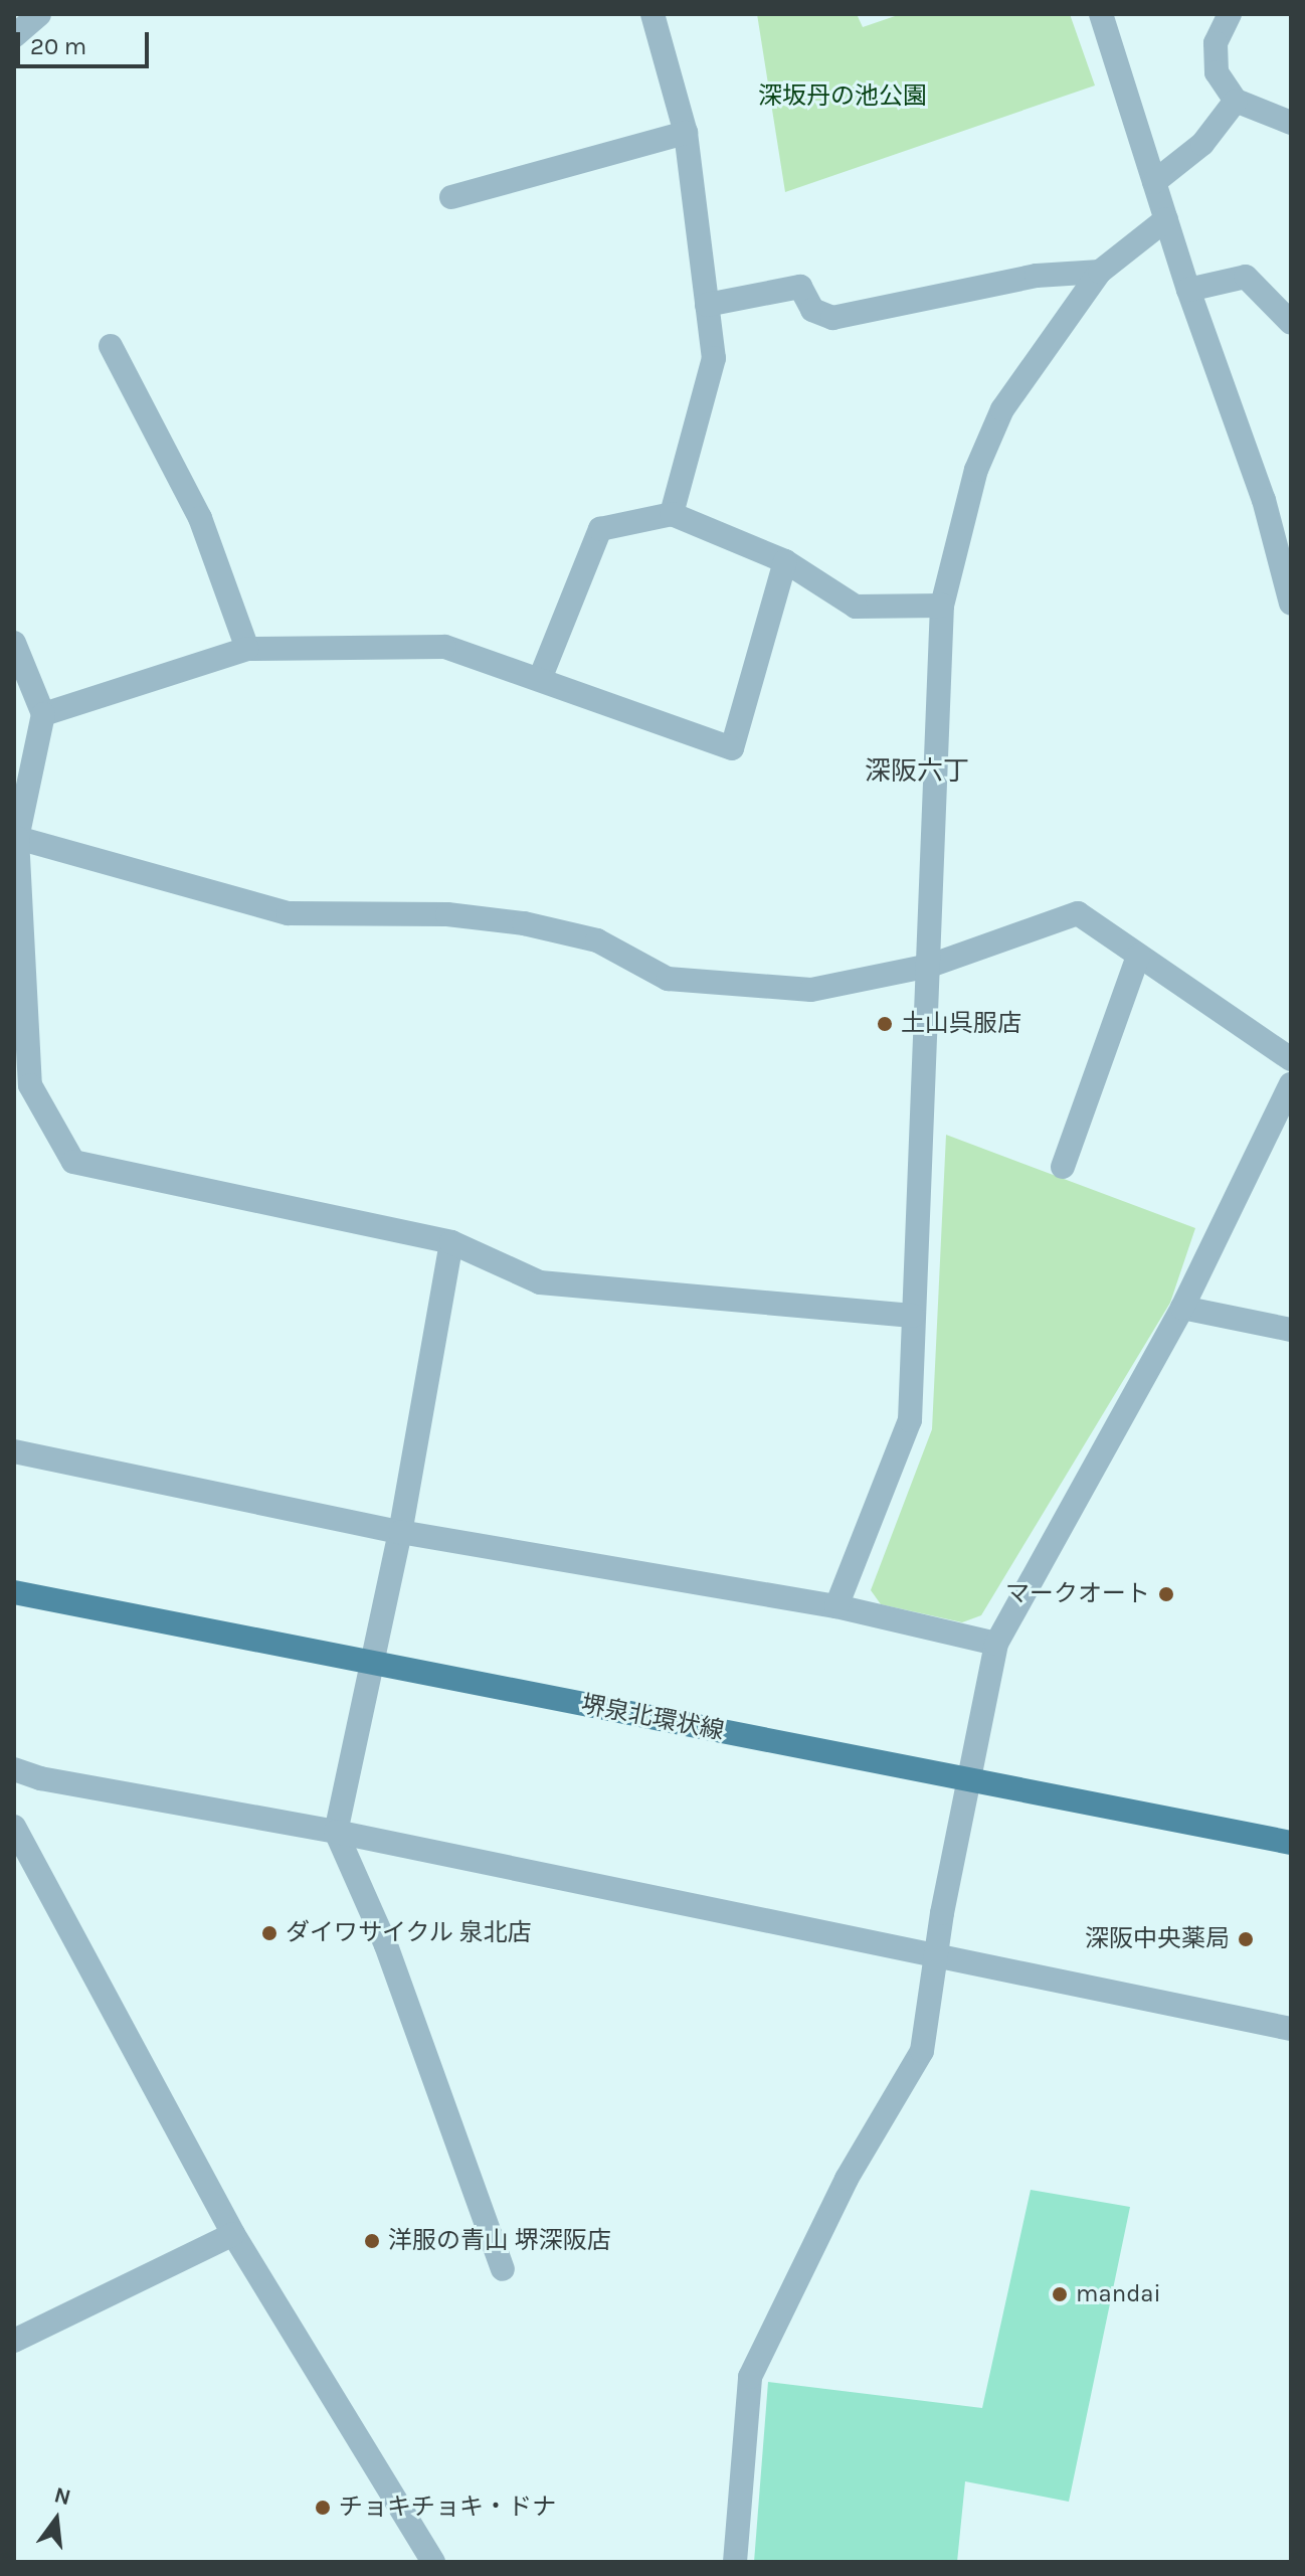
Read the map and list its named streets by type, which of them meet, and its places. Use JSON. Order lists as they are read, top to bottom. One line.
{"streets":{"main road":["堺泉北環状線"]},"districts":["深阪六丁"],"parks":["深坂丹の池公園"],"places":["土山呉服店","マークオート","ダイワサイクル 泉北店","深阪中央薬局","洋服の青山 堺深阪店","mandai","チョキチョキ・ドナ"],"scale_bar":"20 m","north":"top"}
